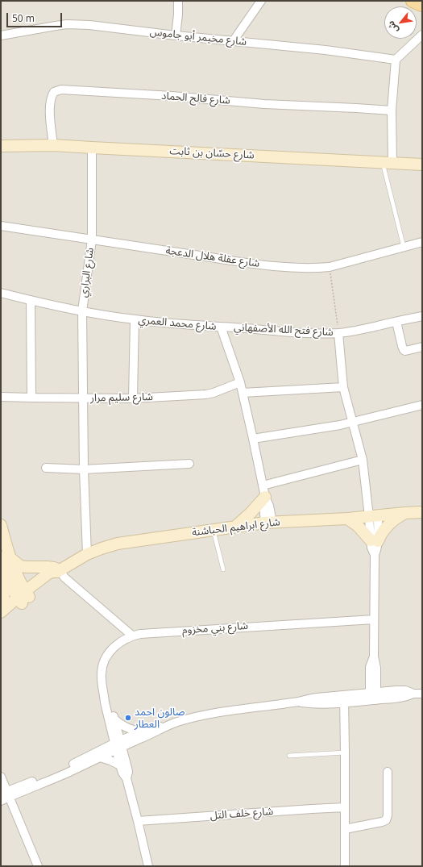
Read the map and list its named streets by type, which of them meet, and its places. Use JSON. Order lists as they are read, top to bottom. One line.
{"streets":{"street":["شارع مخيمر أبو جاموس","شارع فالح الحماد","شارع حسّان بن ثابت","شارع عقلة هلال الدعجة","شارع البراري","شارع محمد العمري","شارع فتح الله الأصفهاني","شارع سليم مرار","شارع ابراهيم الحباشنة","شارع بني مخزوم","شارع خلف التل"]},"crossings":[["شارع فالح الحماد","شارع حسّان بن ثابت"],["شارع حسّان بن ثابت","شارع البراري"],["شارع عقلة هلال الدعجة","شارع البراري"],["شارع البراري","شارع محمد العمري"],["شارع البراري","شارع سليم مرار"],["شارع البراري","شارع ابراهيم الحباشنة"],["شارع محمد العمري","شارع فتح الله الأصفهاني"],["شارع محمد العمري","شارع سليم مرار"],["شارع محمد العمري","شارع ابراهيم الحباشنة"],["شارع بني مخزوم","شارع خلف التل"]],"places":["صالون احمد العطار"],"scale_bar":"50 m","north":"bottom left"}
